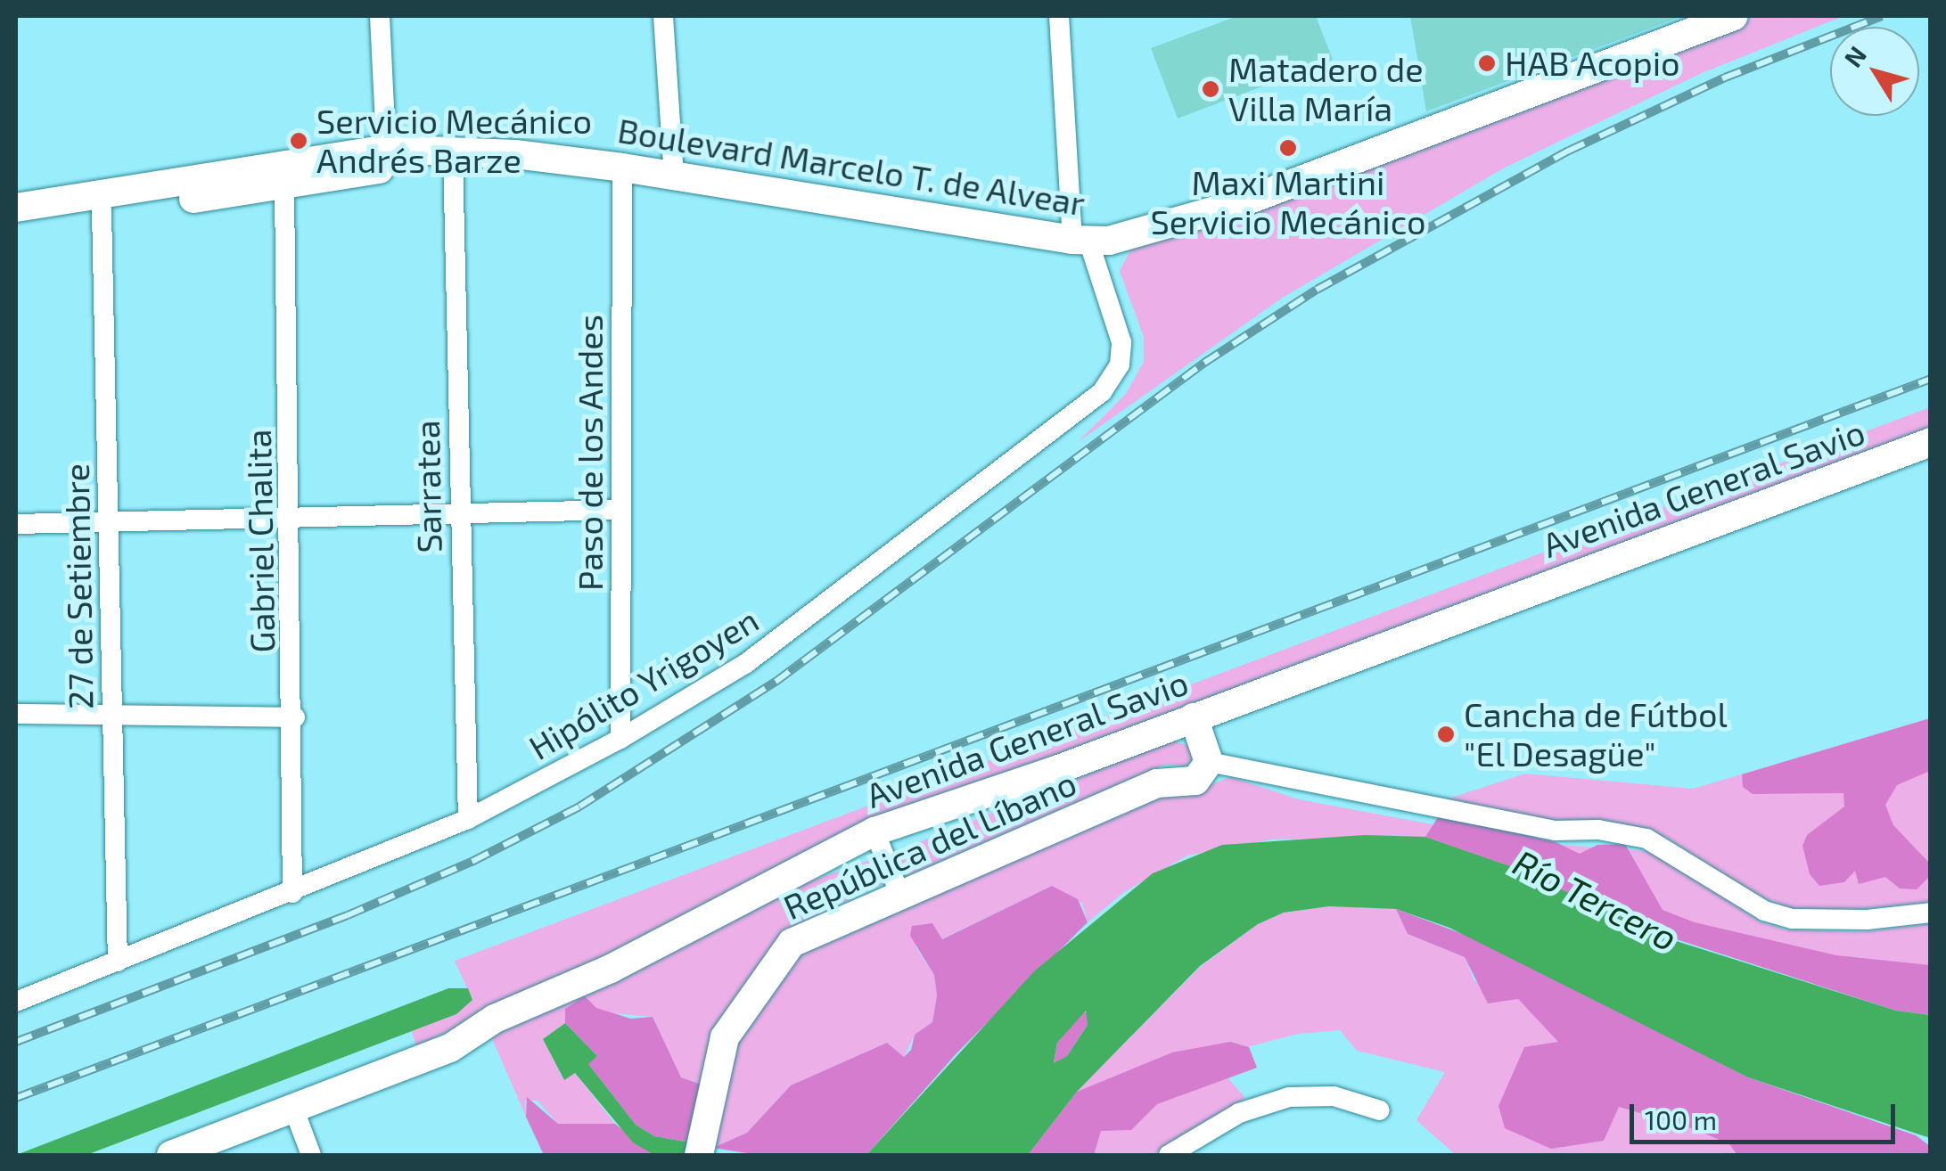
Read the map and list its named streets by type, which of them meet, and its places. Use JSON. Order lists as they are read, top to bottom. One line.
{"streets":{"main road":["Boulevard Marcelo T. de Alvear","Avenida General Savio","República del Líbano"],"street":["Paso de los Andes","Sarratea","Gabriel Chalita","27 de Setiembre","Hipólito Yrigoyen"]},"crossings":[["Boulevard Marcelo T. de Alvear","Paso de los Andes"],["Boulevard Marcelo T. de Alvear","Sarratea"],["Boulevard Marcelo T. de Alvear","Gabriel Chalita"],["Boulevard Marcelo T. de Alvear","27 de Setiembre"],["Boulevard Marcelo T. de Alvear","Hipólito Yrigoyen"],["Paso de los Andes","Hipólito Yrigoyen"],["Sarratea","Hipólito Yrigoyen"],["Gabriel Chalita","Hipólito Yrigoyen"],["27 de Setiembre","Hipólito Yrigoyen"]],"water":["Río Tercero"],"places":["HAB Acopio","Matadero de Villa María","Servicio Mecánico Andrés Barze","Maxi Martini Servicio Mecánico","Cancha de Fútbol \"El Desagüe\""],"scale_bar":"100 m","north":"top left"}
